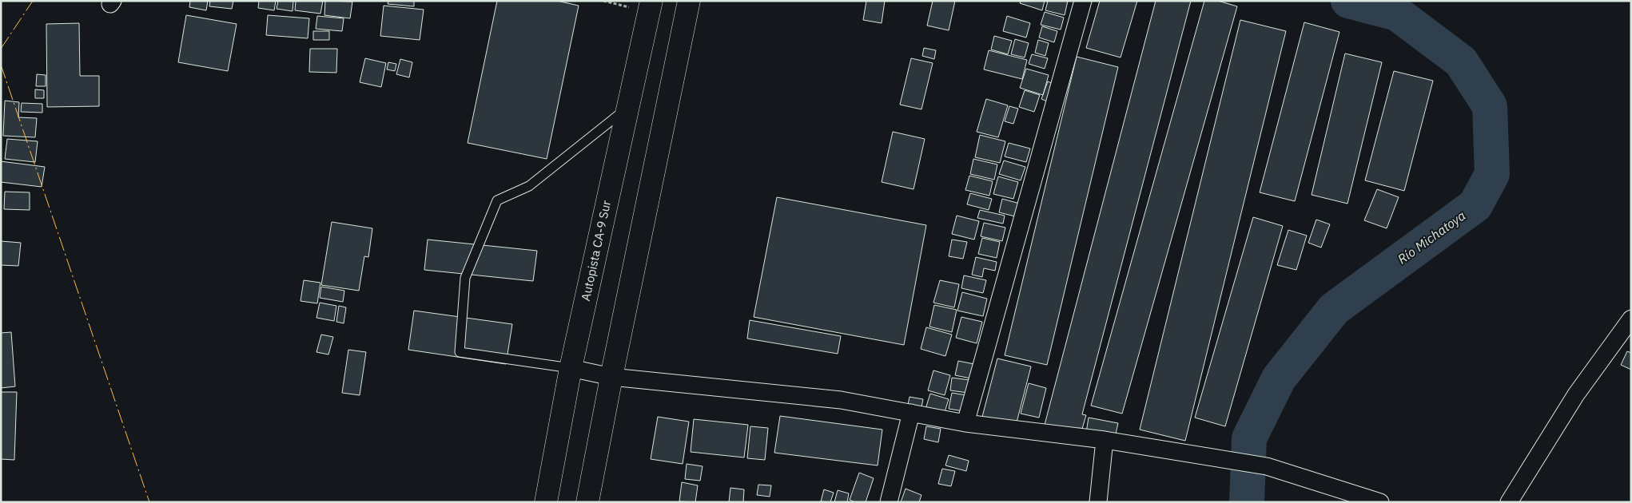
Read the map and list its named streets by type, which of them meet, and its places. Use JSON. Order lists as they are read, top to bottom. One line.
{"streets":{"highway":["Autopista CA-9 Sur"]},"water":["Río Michatoya"]}
